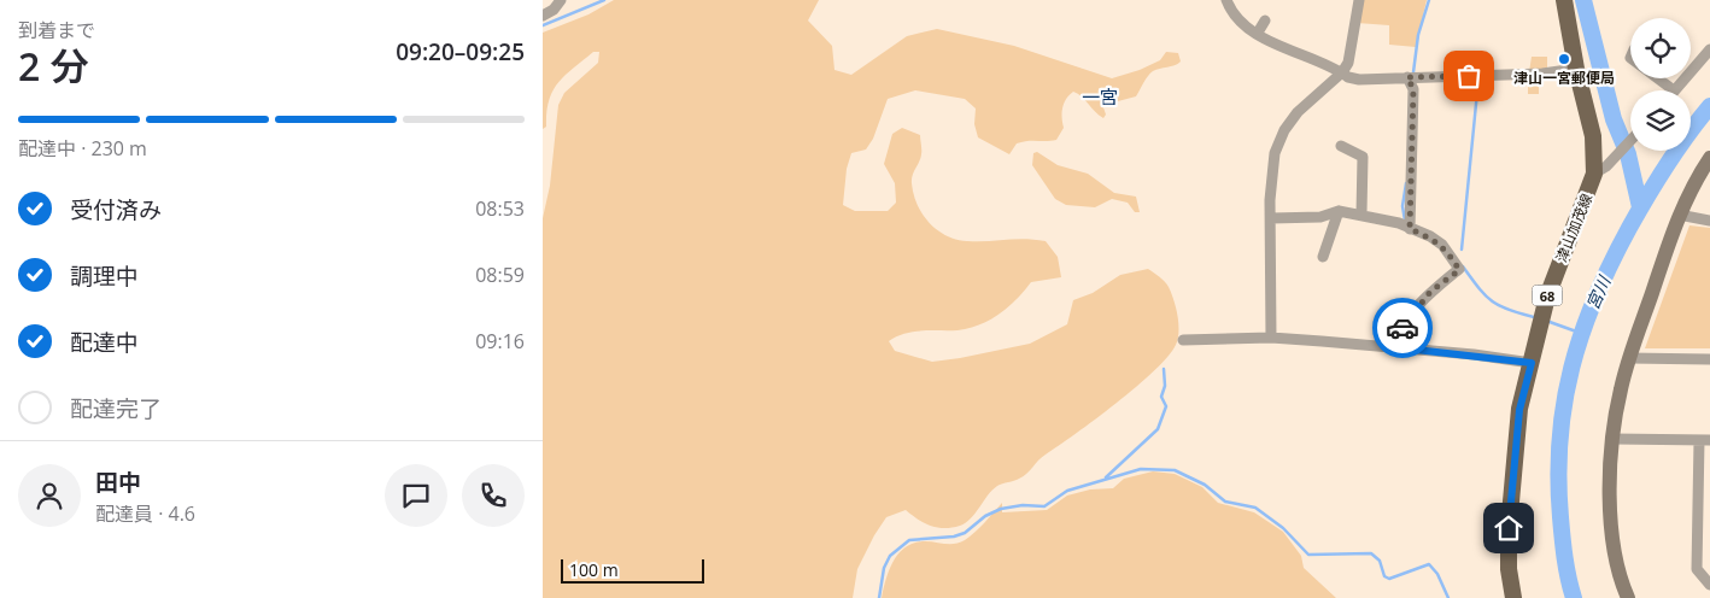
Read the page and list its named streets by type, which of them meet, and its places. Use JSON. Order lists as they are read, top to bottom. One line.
{"streets":{"main road":["津山加茂線","68"]},"districts":["一宮"],"water":["宮川"],"places":["津山一宮郵便局"],"scale_bar":"100 m","page":{"heading":["2 分","到着まで","09:20–09:25"],"panel":["田中","配達員 · 4.6"],"bar":"配達中 · 230 m","list":[["受付済み","08:53"],["調理中","08:59"],["配達中","09:16"],"配達完了"],"scale":"100 m"}}
